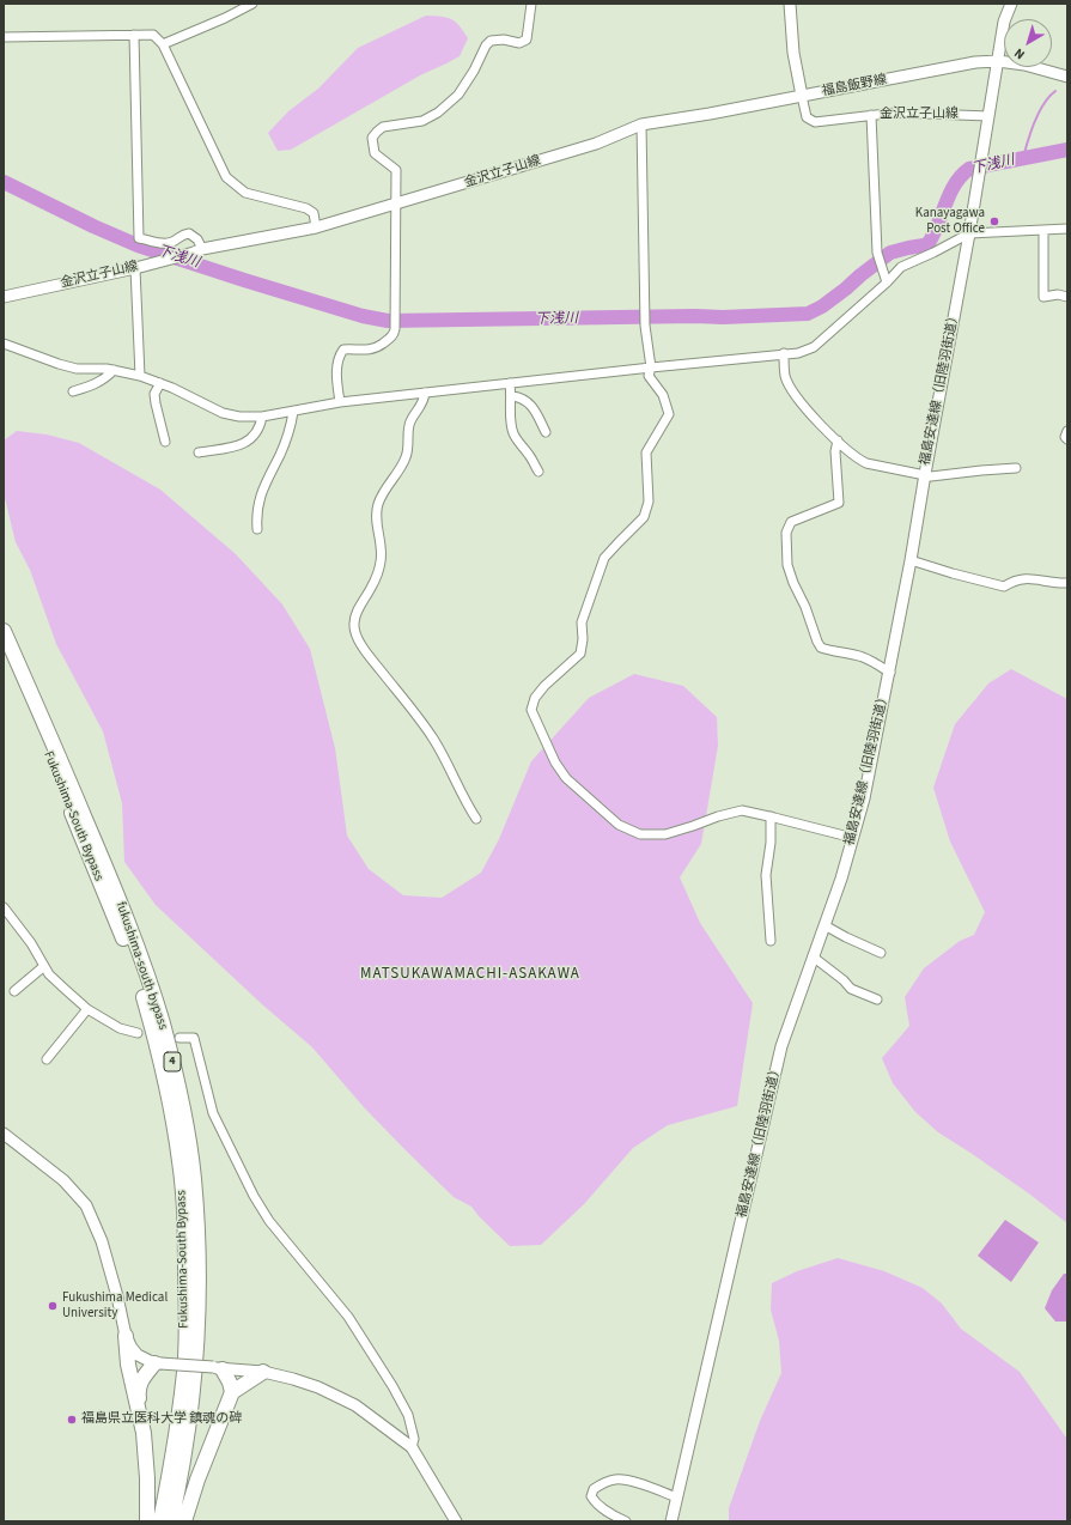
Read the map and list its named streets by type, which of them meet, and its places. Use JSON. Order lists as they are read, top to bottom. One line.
{"streets":{"highway":["Fukushima-South Bypass","fukushima-south bypass","4"],"main road":["福島飯野線","金沢立子山線","福島安達線（旧陸羽街道）"]},"crossings":[["福島飯野線","金沢立子山線"],["福島飯野線","福島安達線（旧陸羽街道）"],["金沢立子山線","福島安達線（旧陸羽街道）"]],"districts":["MATSUKAWAMACHI-ASAKAWA"],"water":["下浅川"],"places":["Kanayagawa Post Office","Fukushima Medical University","福島県立医科大学 鎮魂の碑"],"north":"bottom left"}
